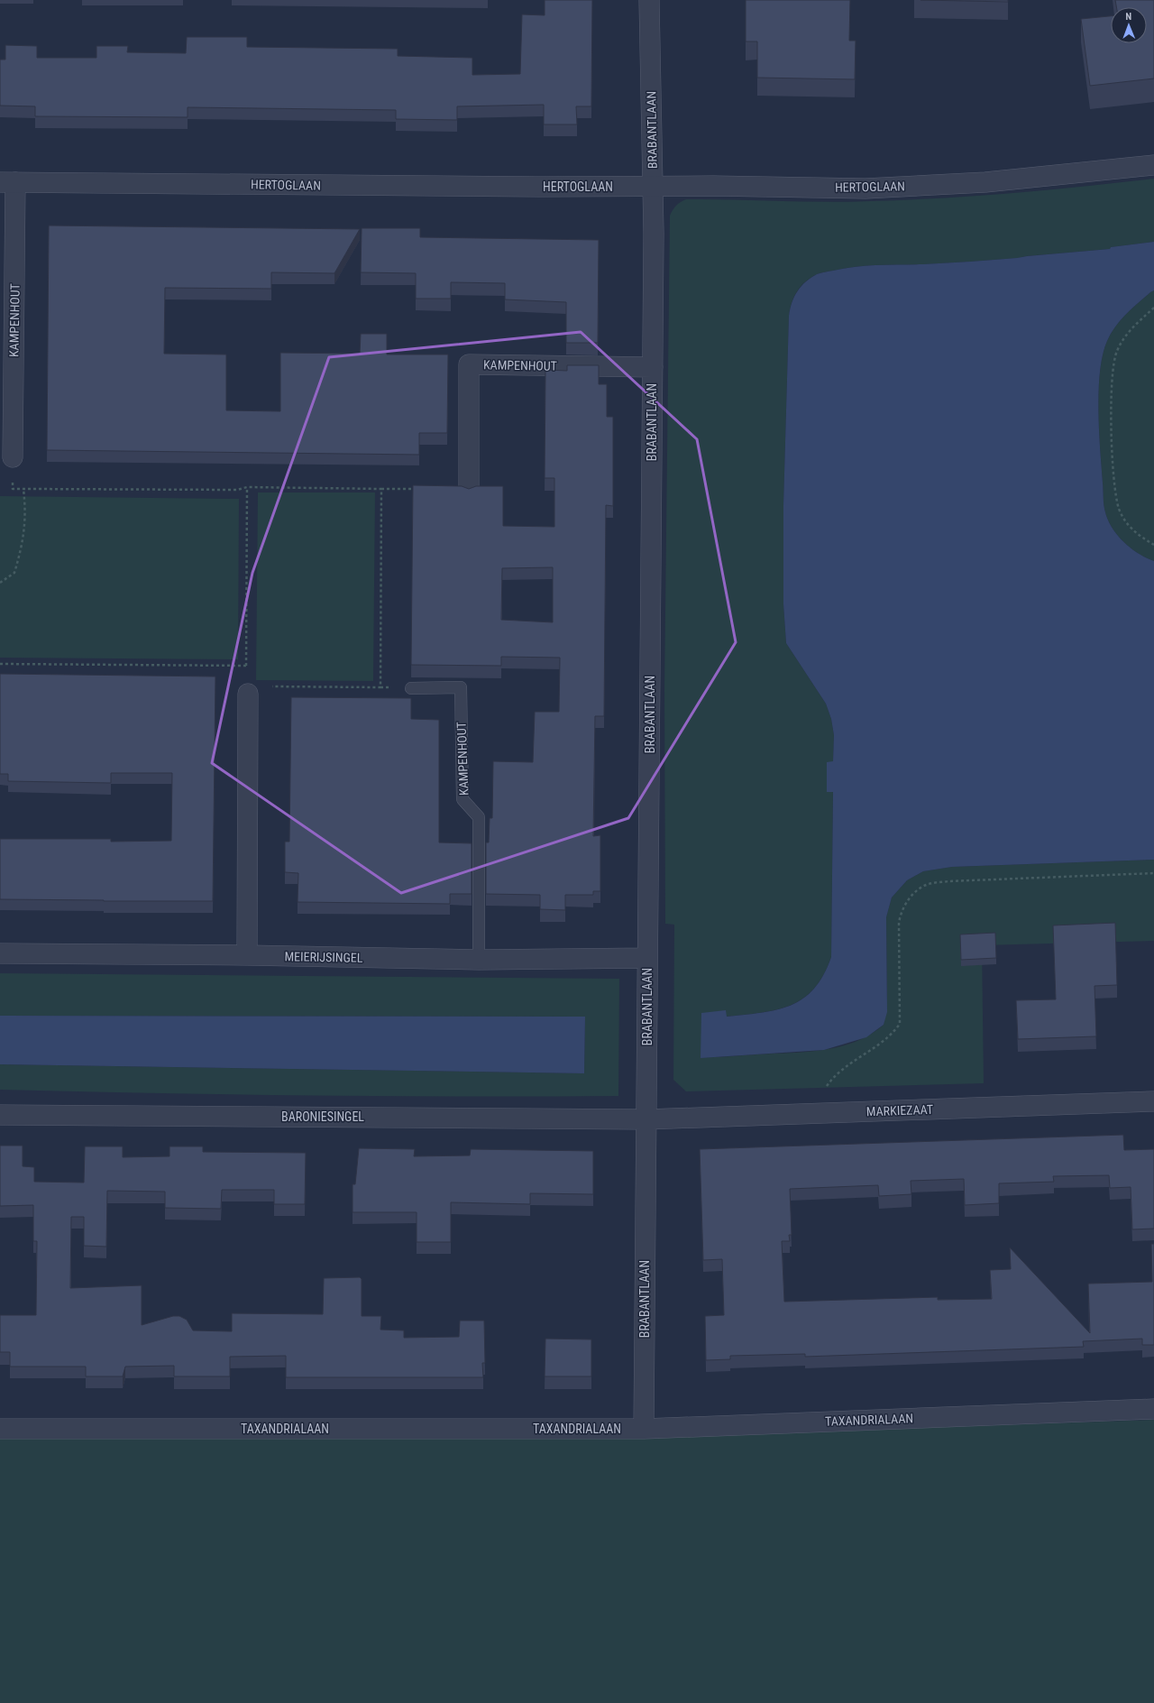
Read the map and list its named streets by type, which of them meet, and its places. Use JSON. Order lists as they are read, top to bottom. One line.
{"streets":{"street":["BRABANTLAAN","HERTOGLAAN","KAMPENHOUT","MEIERIJSINGEL","MARKIEZAAT","BARONIESINGEL","TAXANDRIALAAN"]},"crossings":[["BRABANTLAAN","HERTOGLAAN"],["BRABANTLAAN","KAMPENHOUT"],["BRABANTLAAN","MEIERIJSINGEL"],["BRABANTLAAN","MARKIEZAAT"],["BRABANTLAAN","BARONIESINGEL"],["BRABANTLAAN","TAXANDRIALAAN"],["HERTOGLAAN","KAMPENHOUT"],["KAMPENHOUT","MEIERIJSINGEL"],["MARKIEZAAT","BARONIESINGEL"]],"north":"top"}
